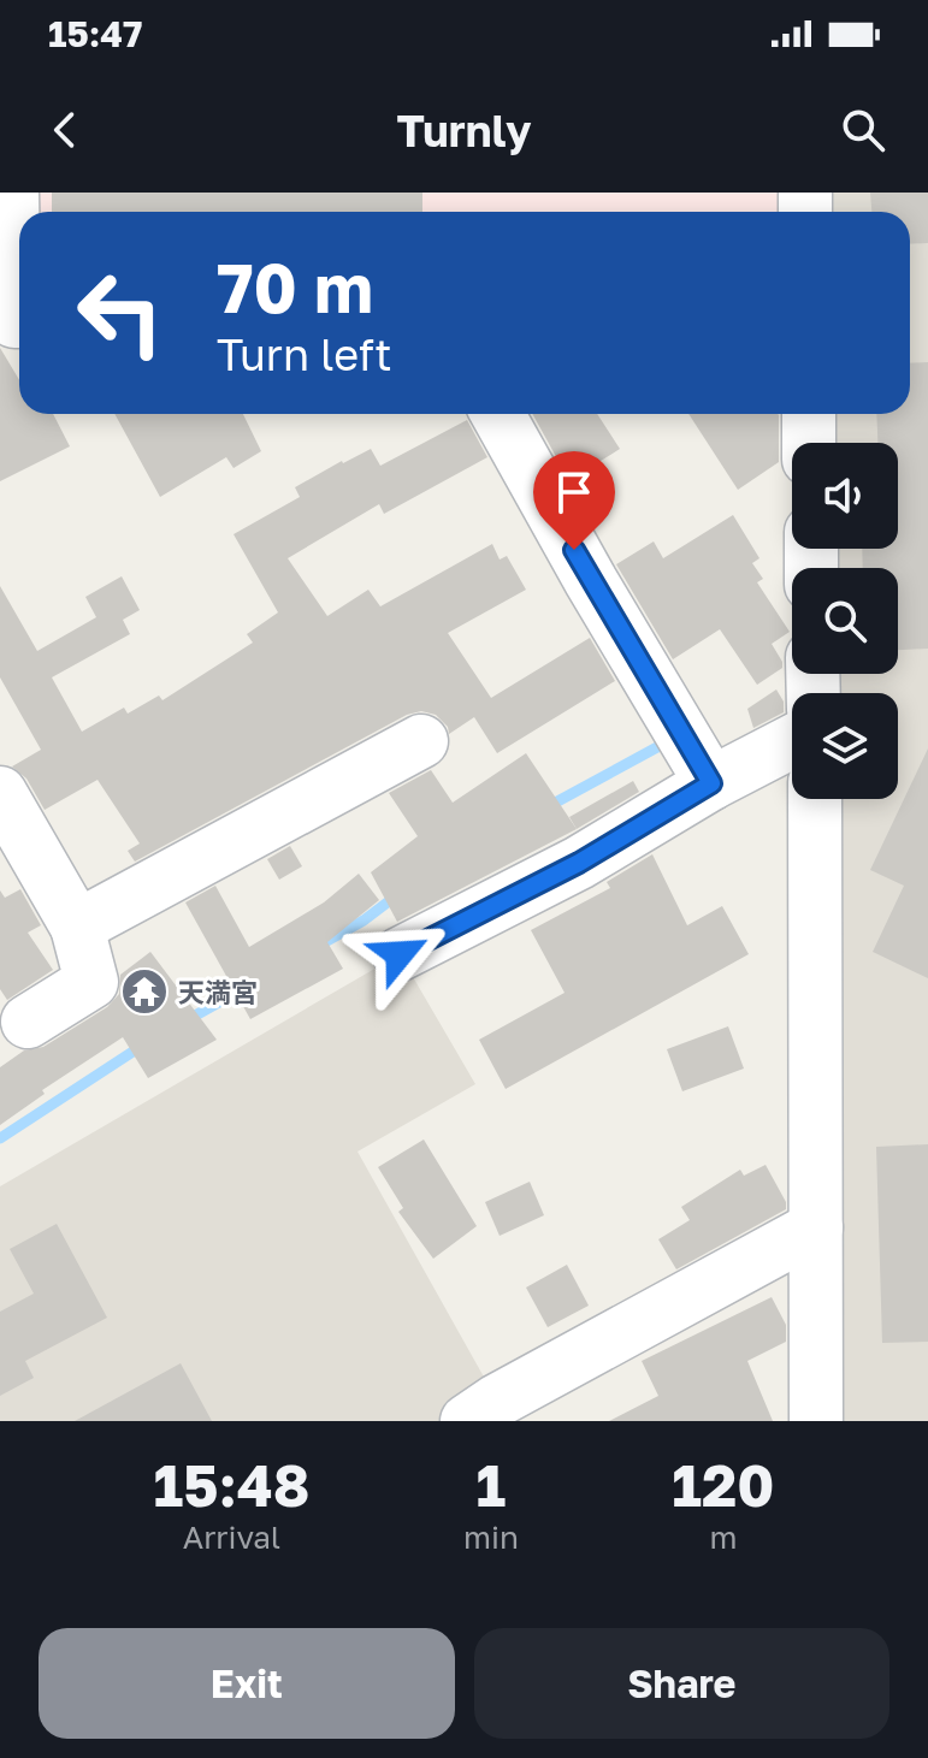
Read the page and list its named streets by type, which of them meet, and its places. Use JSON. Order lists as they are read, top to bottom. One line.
{"places":{"temple":["天満宮"]},"page":{"status":"15:47","header":"Turnly","turn":["70 m","Turn left"],"eta":["15:48","Arrival","1","min","120","m"],"buttons":["Exit","Share"]}}
